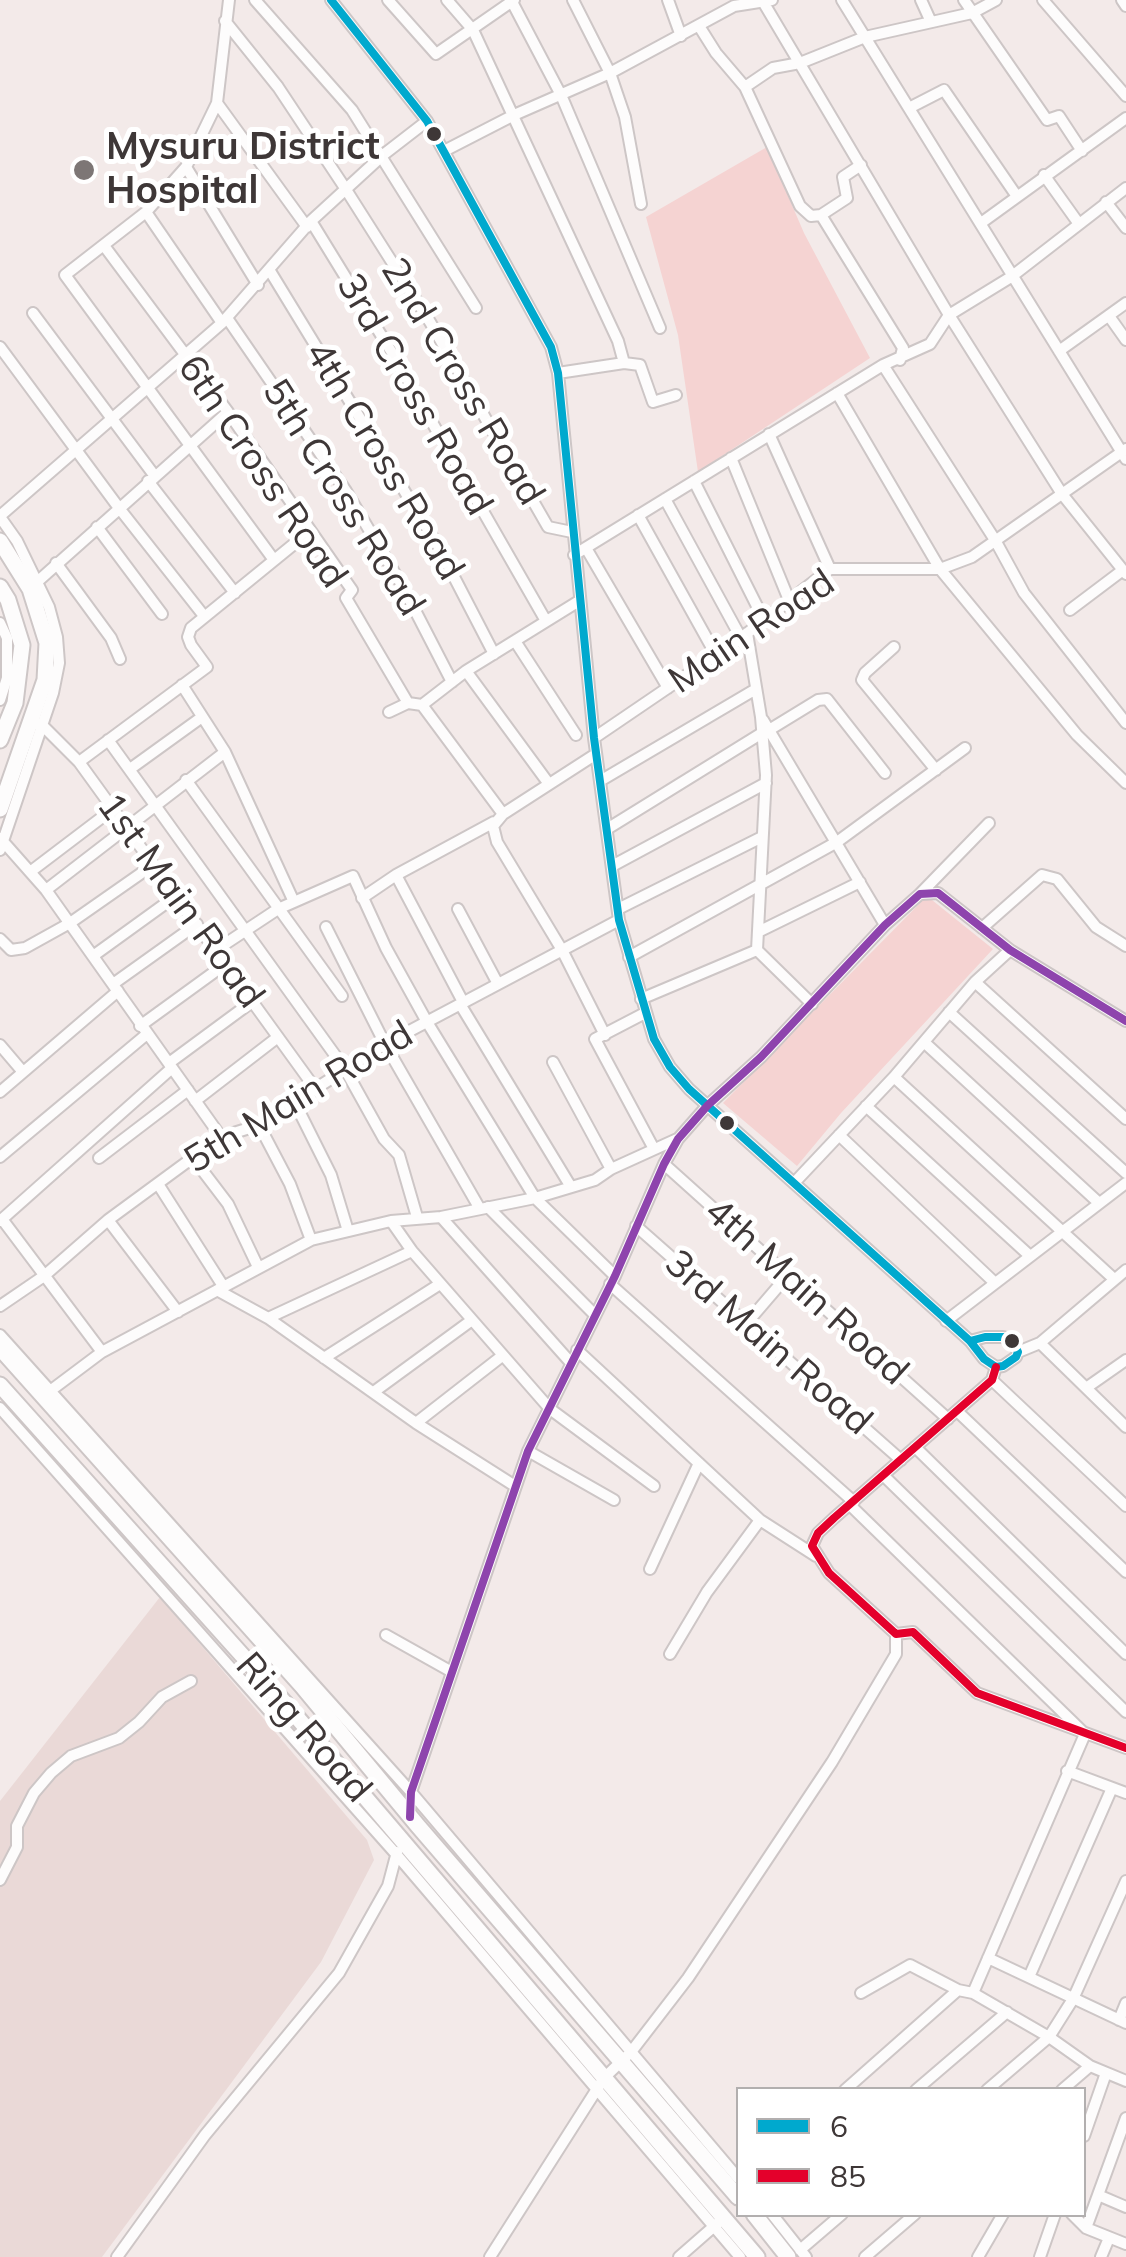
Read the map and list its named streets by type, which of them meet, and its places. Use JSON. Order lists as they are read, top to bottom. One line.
{"streets":{"highway":["Ring Road"],"street":["2nd Cross Road","3rd Cross Road","4th Cross Road","6th Cross Road","5th Cross Road","Main Road","1st Main Road","5th Main Road","4th Main Road","3rd Main Road"]},"crossings":[["1st Main Road","5th Main Road"]],"places":["Mysuru District Hospital"],"lines":["transit line 6","transit line 85"],"legend":["6","85"]}
